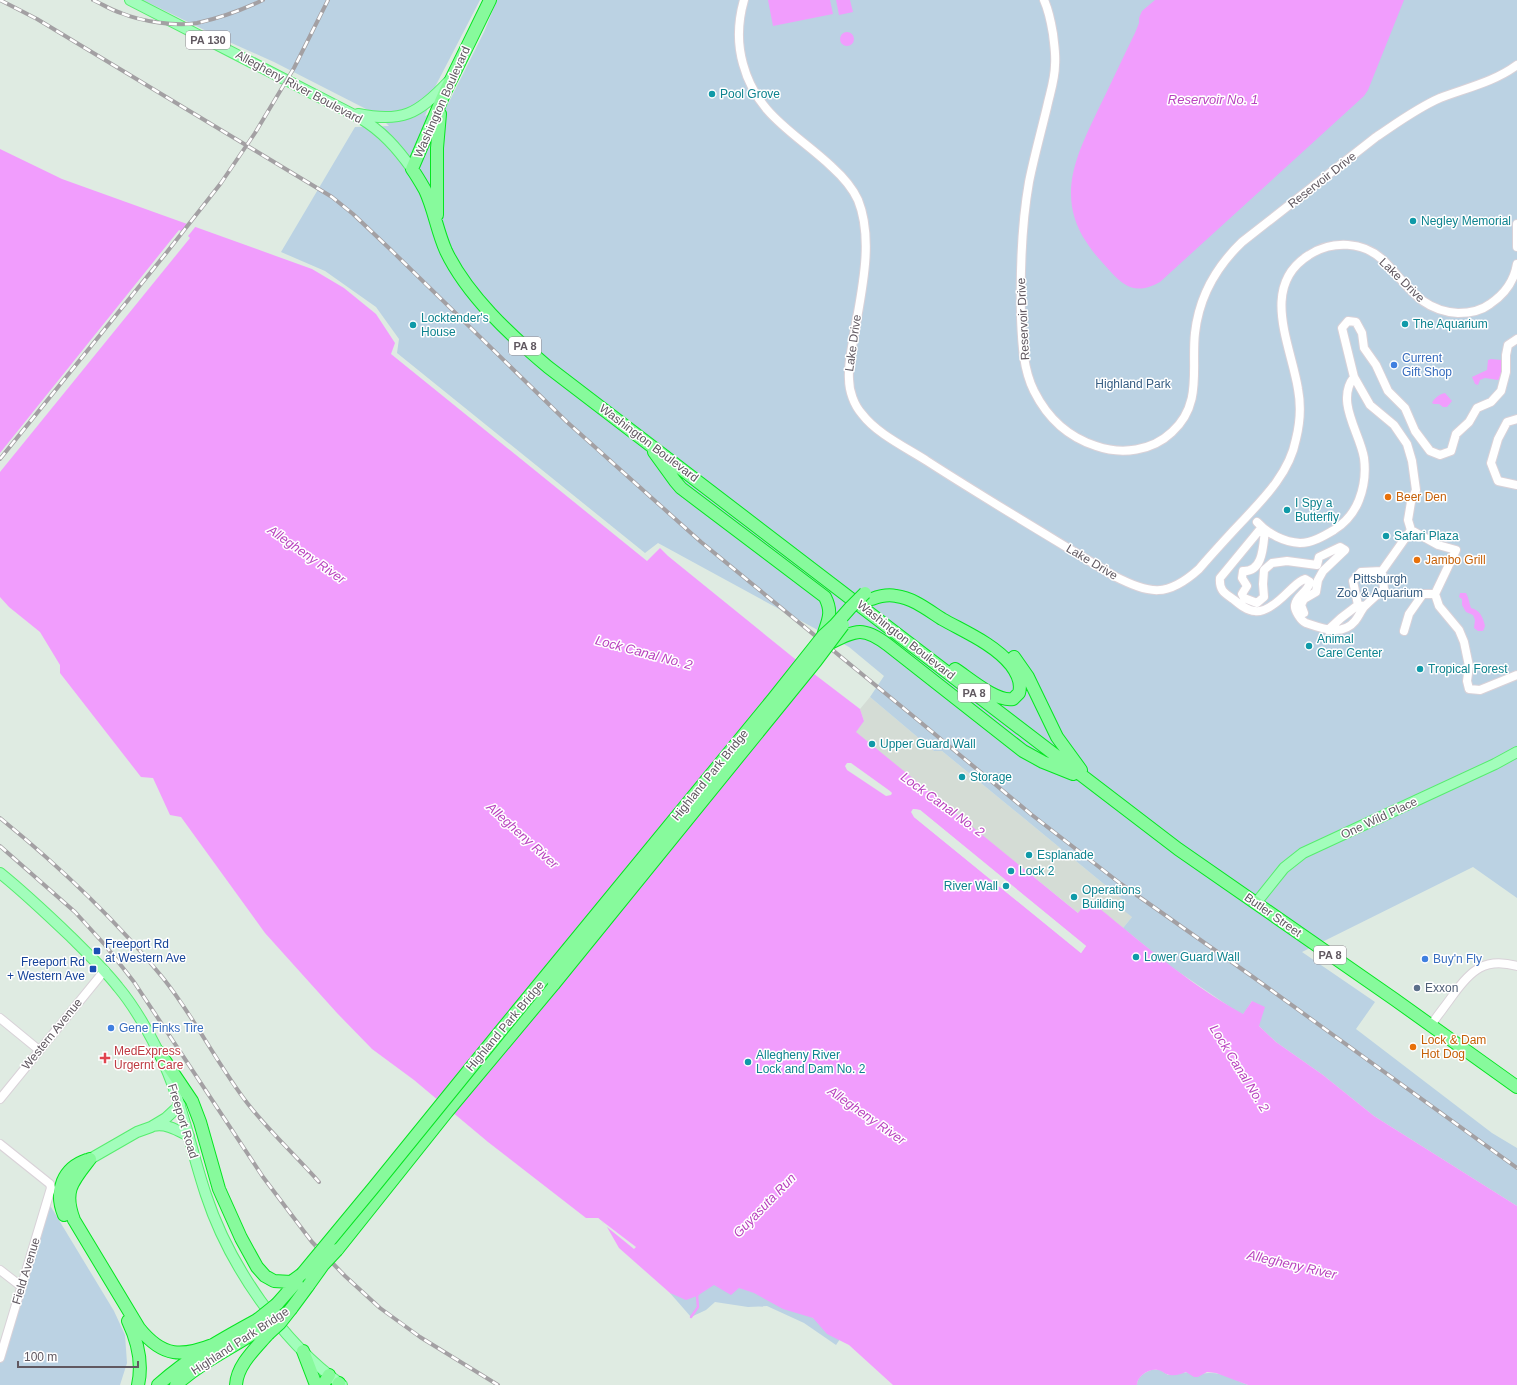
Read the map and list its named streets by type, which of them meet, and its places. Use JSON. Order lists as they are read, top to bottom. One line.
{"streets":{"highway":["Washington Boulevard","PA 8","Highland Park Bridge","Butler Street"],"main road":["PA 130","Allegheny River Boulevard","One Wild Place","Freeport Road"],"street":["Reservoir Drive","Lake Drive","Western Avenue","Field Avenue"]},"crossings":[["Allegheny River Boulevard","Washington Boulevard"],["Washington Boulevard","PA 8"],["Washington Boulevard","Butler Street"],["One Wild Place","Butler Street"],["Western Avenue","Freeport Road"]],"water":["Reservoir No. 1","Allegheny River","Lock Canal No. 2","Guyasuta Run"],"parks":["Highland Park","Pittsburgh Zoo & Aquarium"],"places":{"other":["Pool Grove","Negley Memorial","The Aquarium","Locktender's House","Current Gift Shop","Beer Den","I Spy a Butterfly","Safari Plaza","Jambo Grill","Animal Care Center","Tropical Forest","Upper Guard Wall","Storage","Esplanade","Lock 2","River Wall","Operations Building","Lower Guard Wall","Buy'n Fly","Exxon","Gene Finks Tire","Lock & Dam Hot Dog","Allegheny River Lock and Dam No. 2"],"transit":["Freeport Rd at Western Ave","Freeport Rd + Western Ave"],"health":["MedExpress Urgernt Care"]},"scale_bar":"100 m"}
